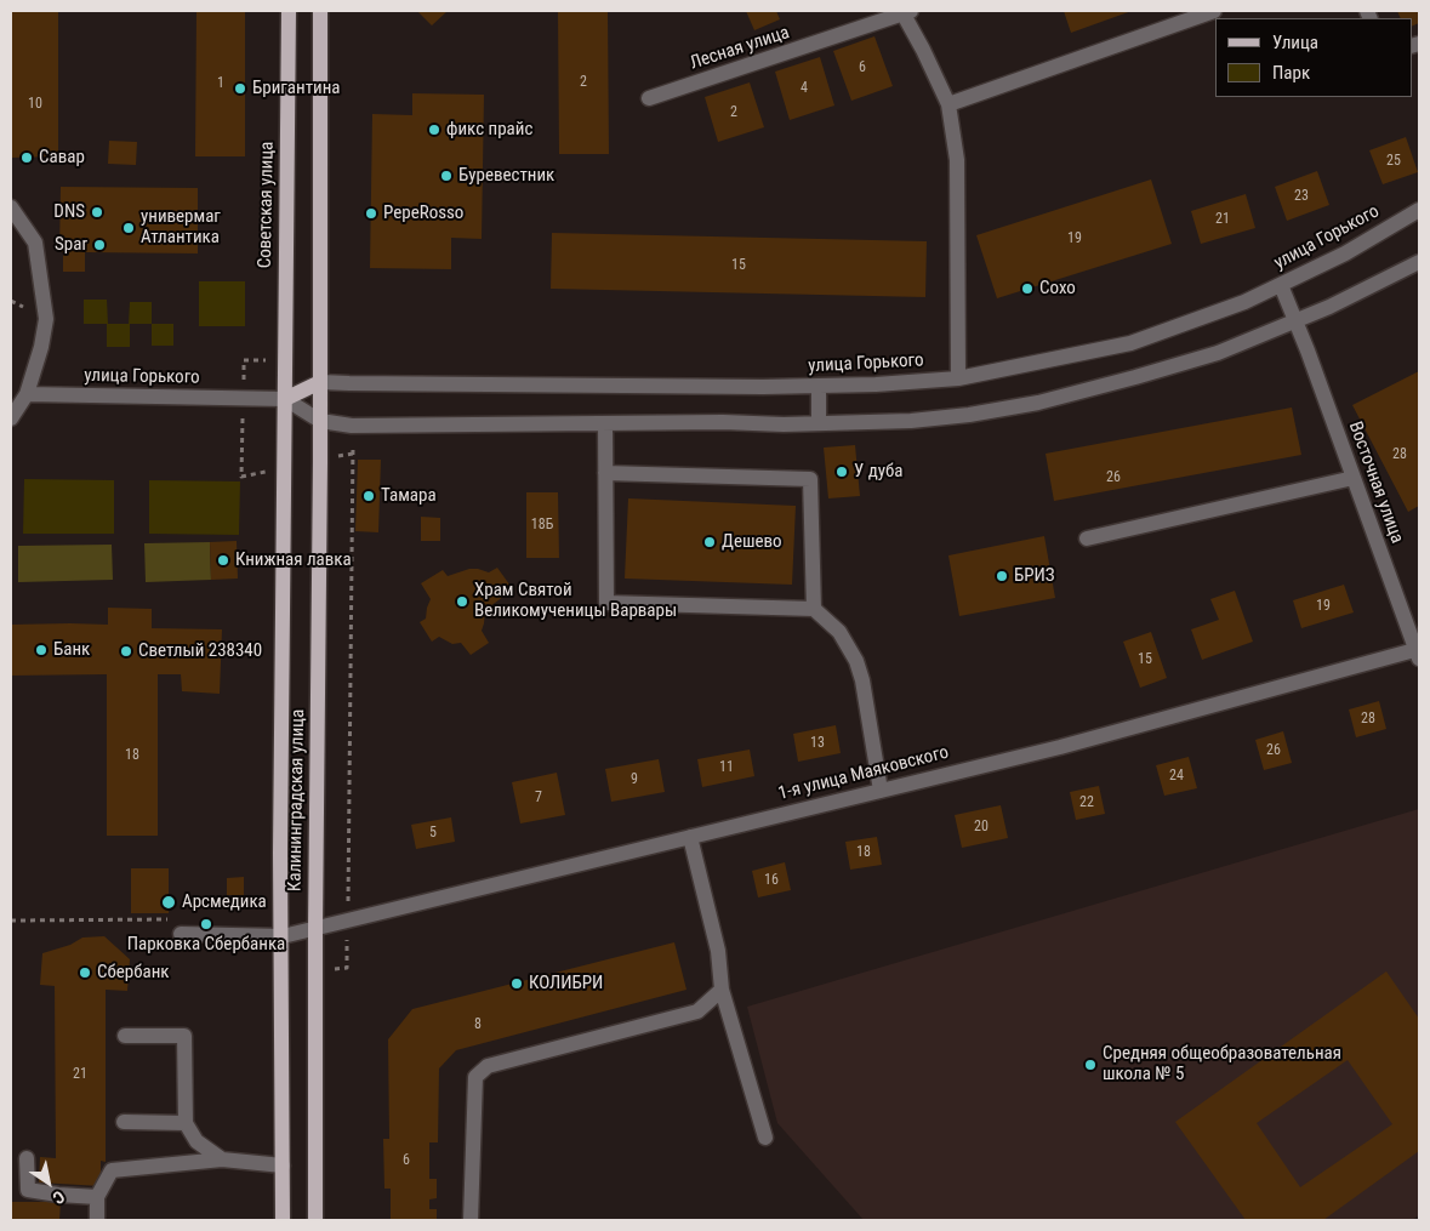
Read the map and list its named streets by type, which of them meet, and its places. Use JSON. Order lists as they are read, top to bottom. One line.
{"streets":{"main road":["Советская улица","улица Горького","Калининградская улица"],"street":["Лесная улица","Восточная улица","1-я улица Маяковского"]},"crossings":[["Советская улица","улица Горького"],["Советская улица","Калининградская улица"],["улица Горького","Восточная улица"],["улица Горького","Калининградская улица"],["Восточная улица","1-я улица Маяковского"],["1-я улица Маяковского","Калининградская улица"]],"places":["Бригантина","фикс прайс","Савар","Буревестник","DNS","PepeRosso","универмаг Атлантика","Spar","Сохо","У дуба","Тамара","Дешево","Книжная лавка","БРИЗ","Храм Святой Великомученицы Варвары","Банк","Светлый 238340","Арсмедика","Парковка Сбербанка","Сбербанк","КОЛИБРИ","Средняя общеобразовательная школа № 5"],"house_numbers":["6","2","1","4","10","2","25","23","21","19","15","28","26","18Б","19","15","28","13","26","18","11","24","9","7","22","20","5","18","16","8","21","6"],"legend":["Улица","Парк"],"north":"bottom right"}
